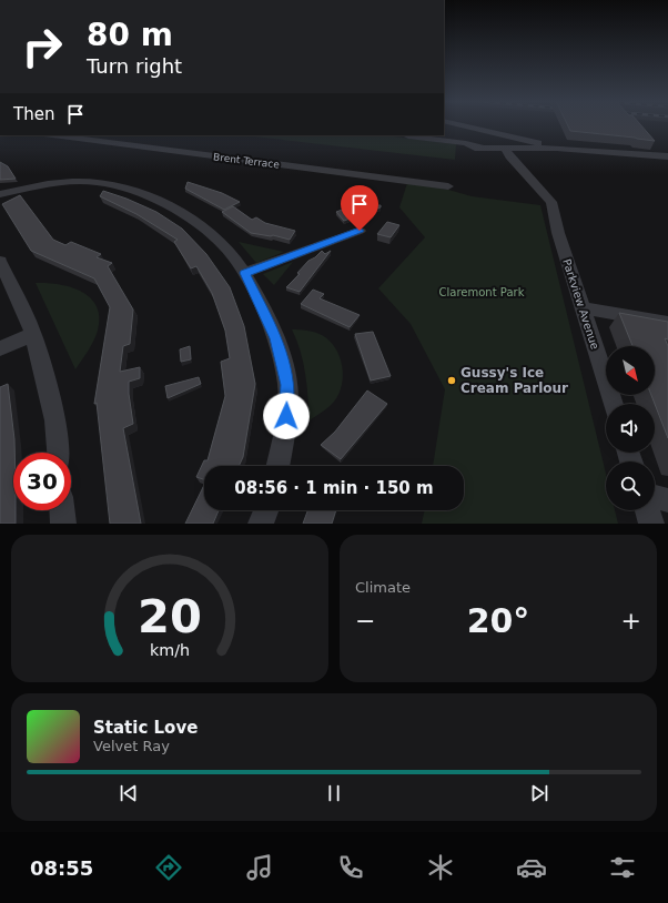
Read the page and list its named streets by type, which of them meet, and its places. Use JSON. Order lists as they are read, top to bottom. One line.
{"streets":{"street":["Brent Terrace","Parkview Avenue"]},"parks":["Claremont Park"],"places":["Gussy's Ice Cream Parlour"],"north":"bottom right","page":{"turn":["80 m","Turn right"],"then":"Then","limit":"30","trip":"08:56 · 1 min · 150 m","tile":"Climate","heat":["−","20°","+"],"song":["Static Love","Velvet Ray"],"tabs":"08:55","gauge":["20","km/h"]}}
